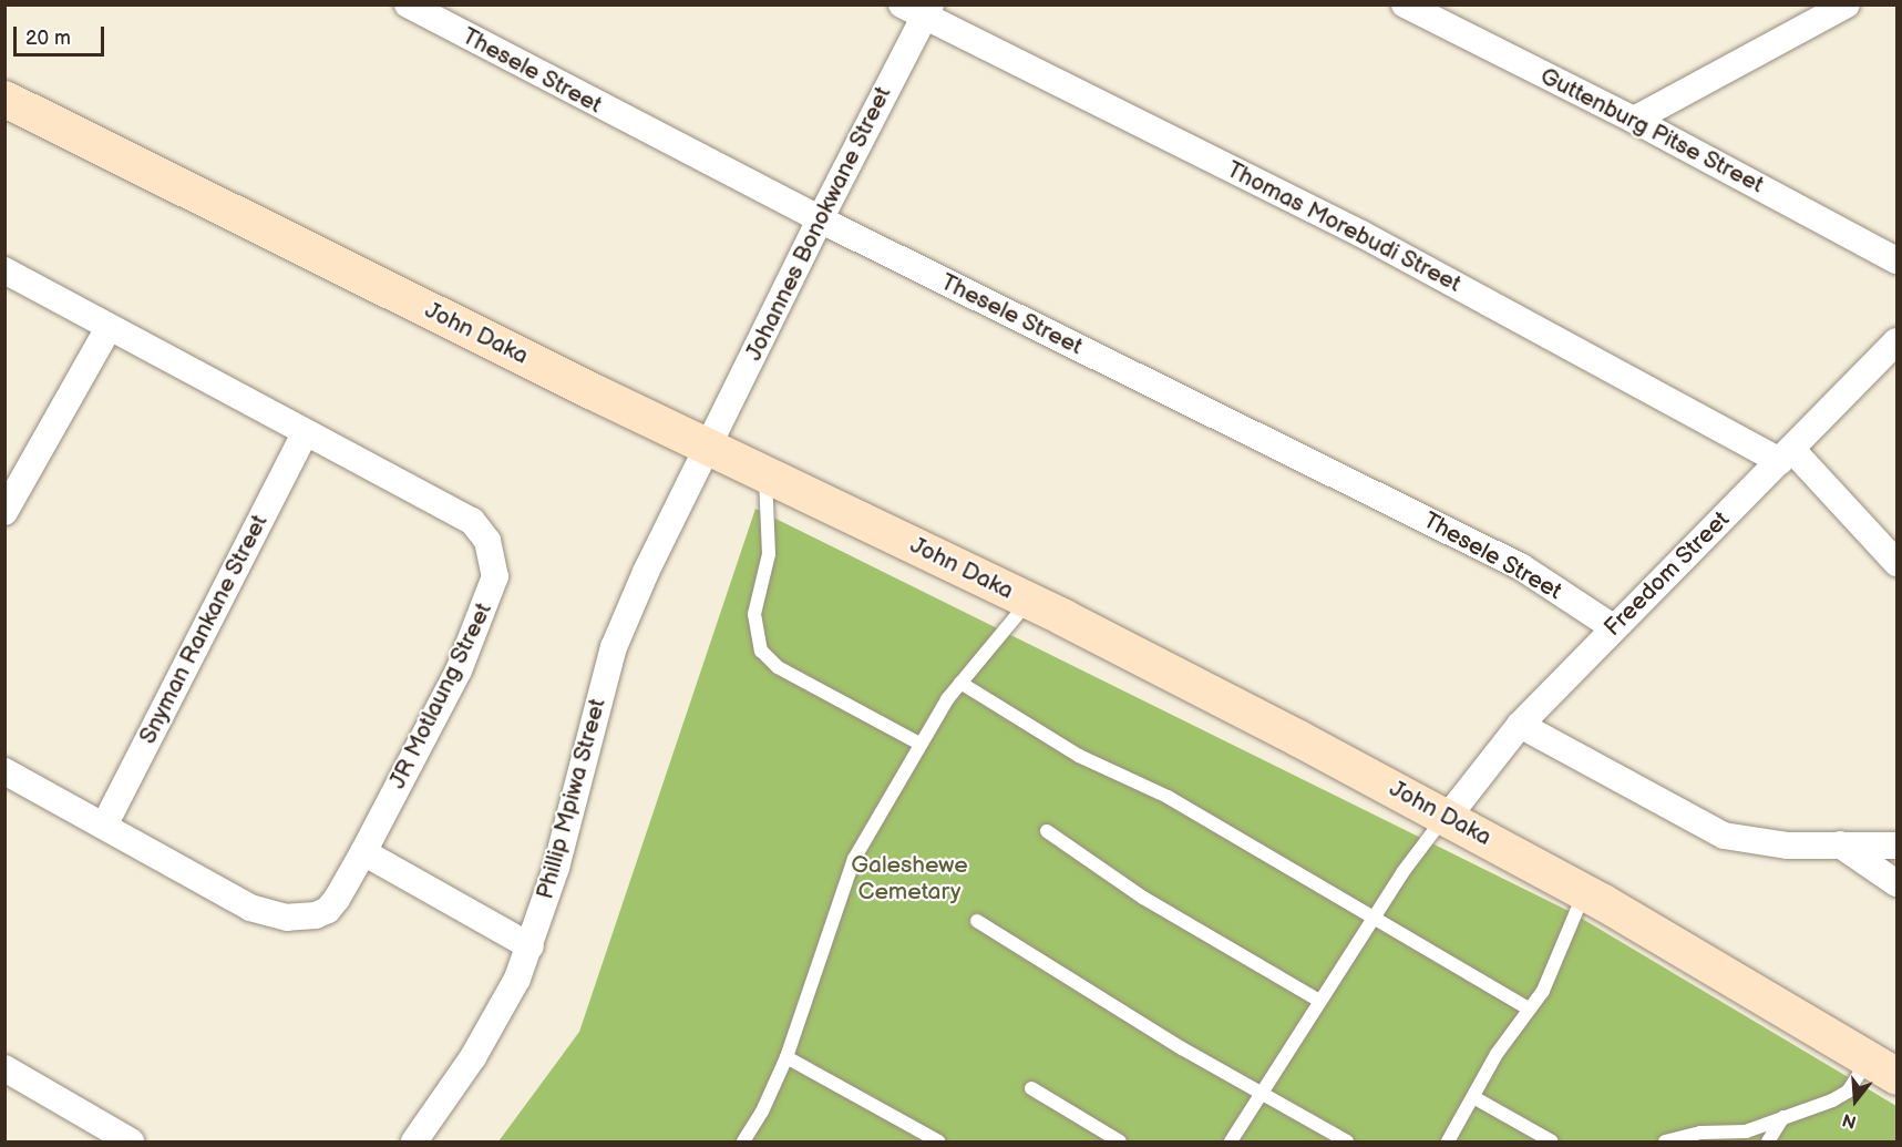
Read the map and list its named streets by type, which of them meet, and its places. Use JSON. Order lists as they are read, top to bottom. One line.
{"streets":{"street":["Thesele Street","Guttenburg Pitse Street","Johannes Bonokwane Street","Thomas Morebudi Street","John Daka","Freedom Street","Snyman Rankane Street","JR Motlaung Street","Phillip Mpiwa Street"]},"crossings":[["Thesele Street","Johannes Bonokwane Street"],["Thesele Street","Freedom Street"],["Johannes Bonokwane Street","Thomas Morebudi Street"],["Johannes Bonokwane Street","John Daka"],["Johannes Bonokwane Street","Phillip Mpiwa Street"],["Thomas Morebudi Street","Freedom Street"],["John Daka","Freedom Street"],["John Daka","Phillip Mpiwa Street"],["Snyman Rankane Street","JR Motlaung Street"]],"parks":["Galeshewe Cemetary"],"scale_bar":"20 m","north":"bottom"}
